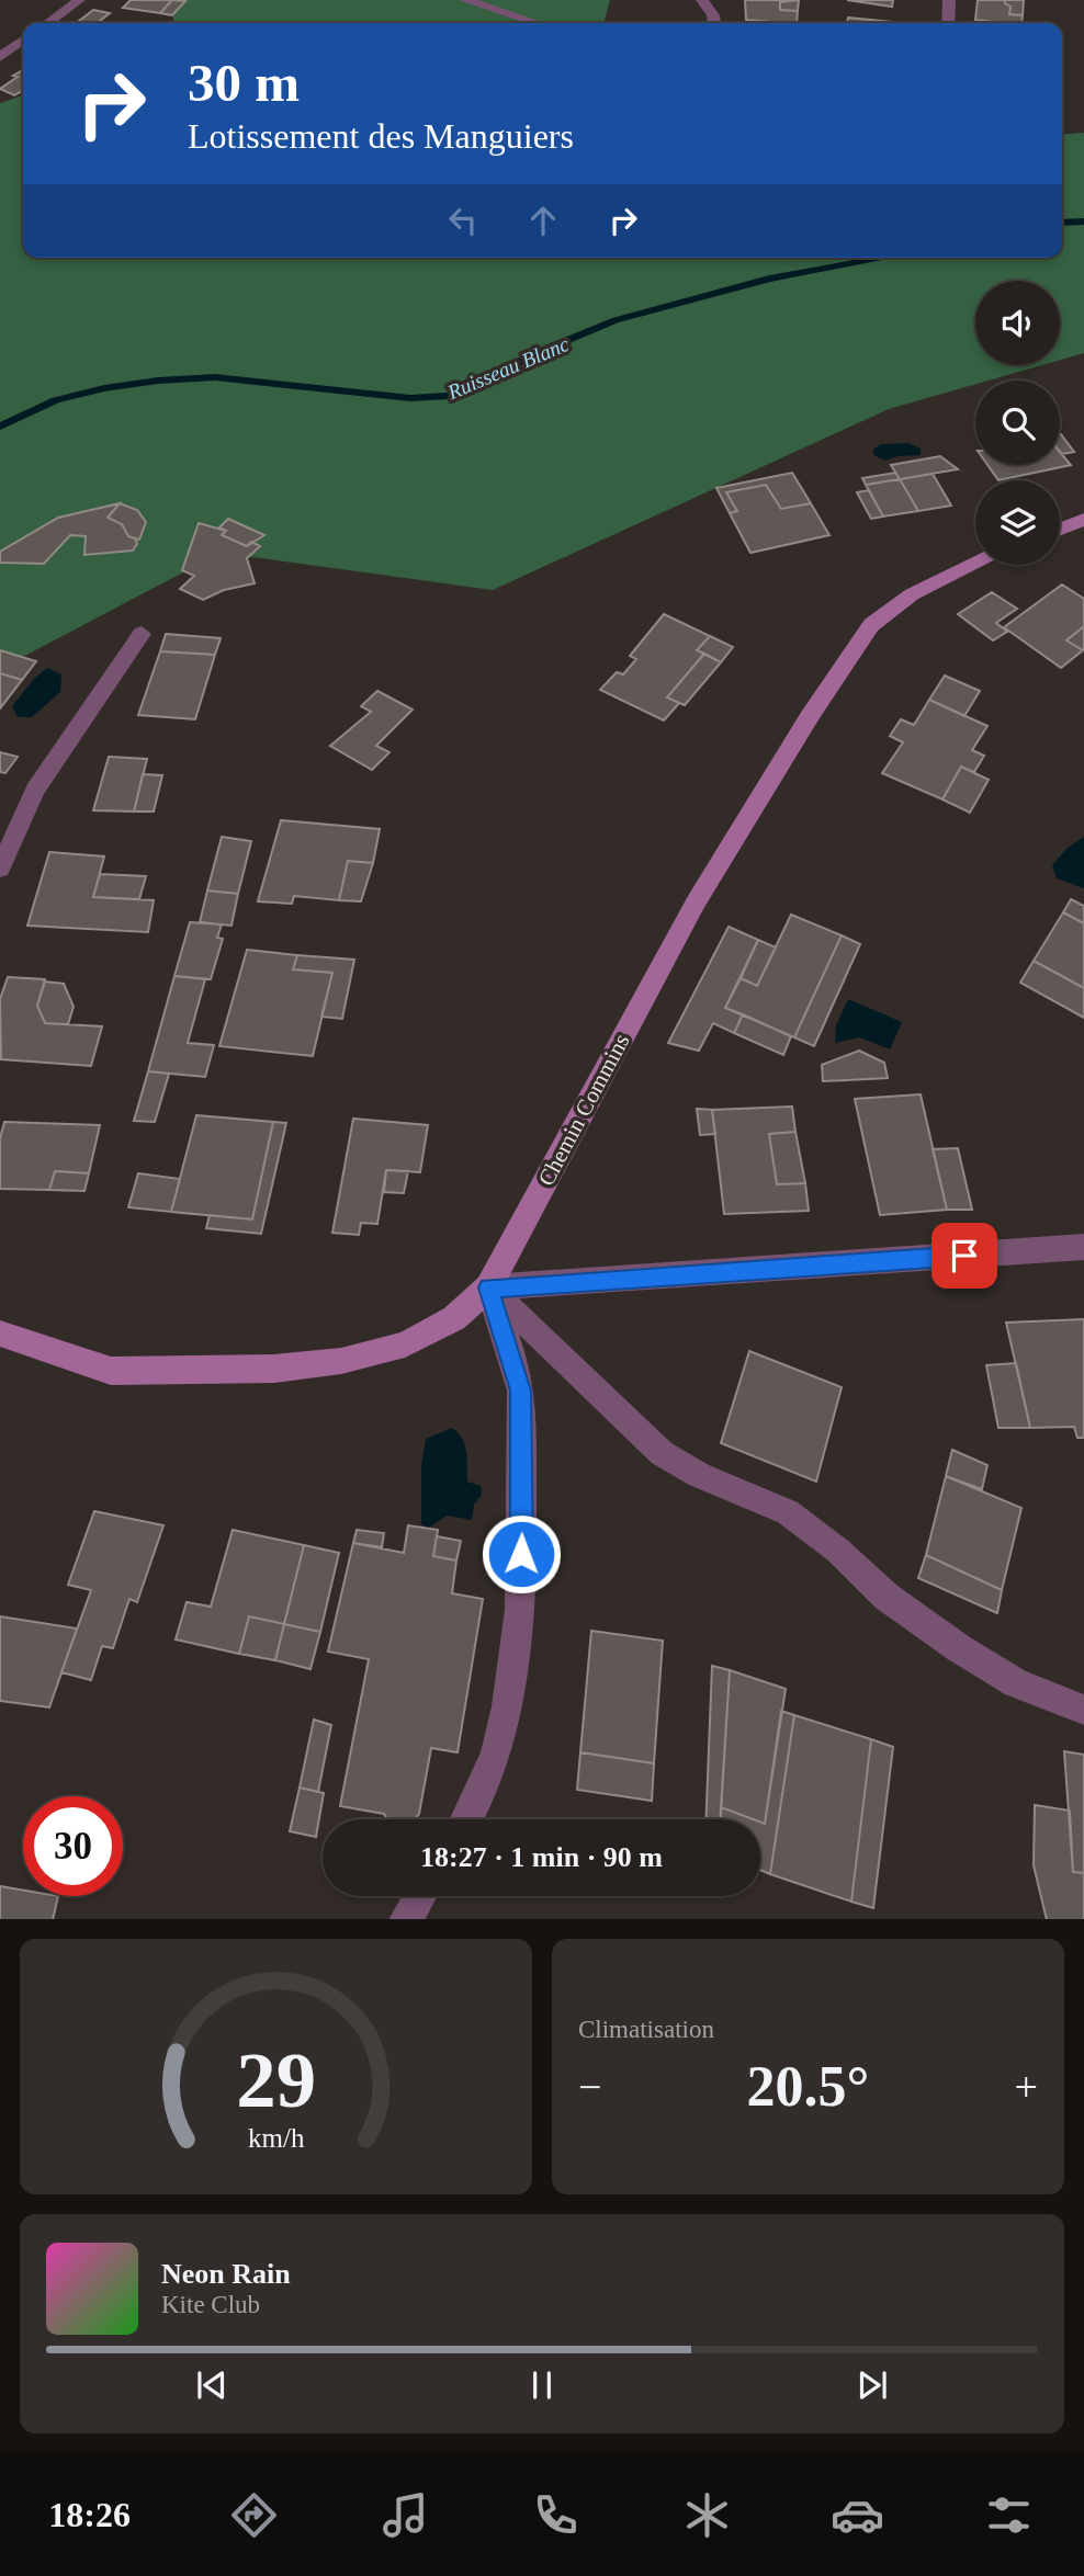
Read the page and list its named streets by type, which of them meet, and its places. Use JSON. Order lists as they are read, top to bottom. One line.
{"streets":{"street":["Chemin Commins"]},"water":["Ruisseau Blanc"],"page":{"turn":["30 m","Lotissement des Manguiers"],"limit":"30","trip":"18:27 · 1 min · 90 m","tile":"Climatisation","heat":["−","20.5°","+"],"song":["Neon Rain","Kite Club"],"tabs":"18:26","gauge":["29","km/h"]}}
